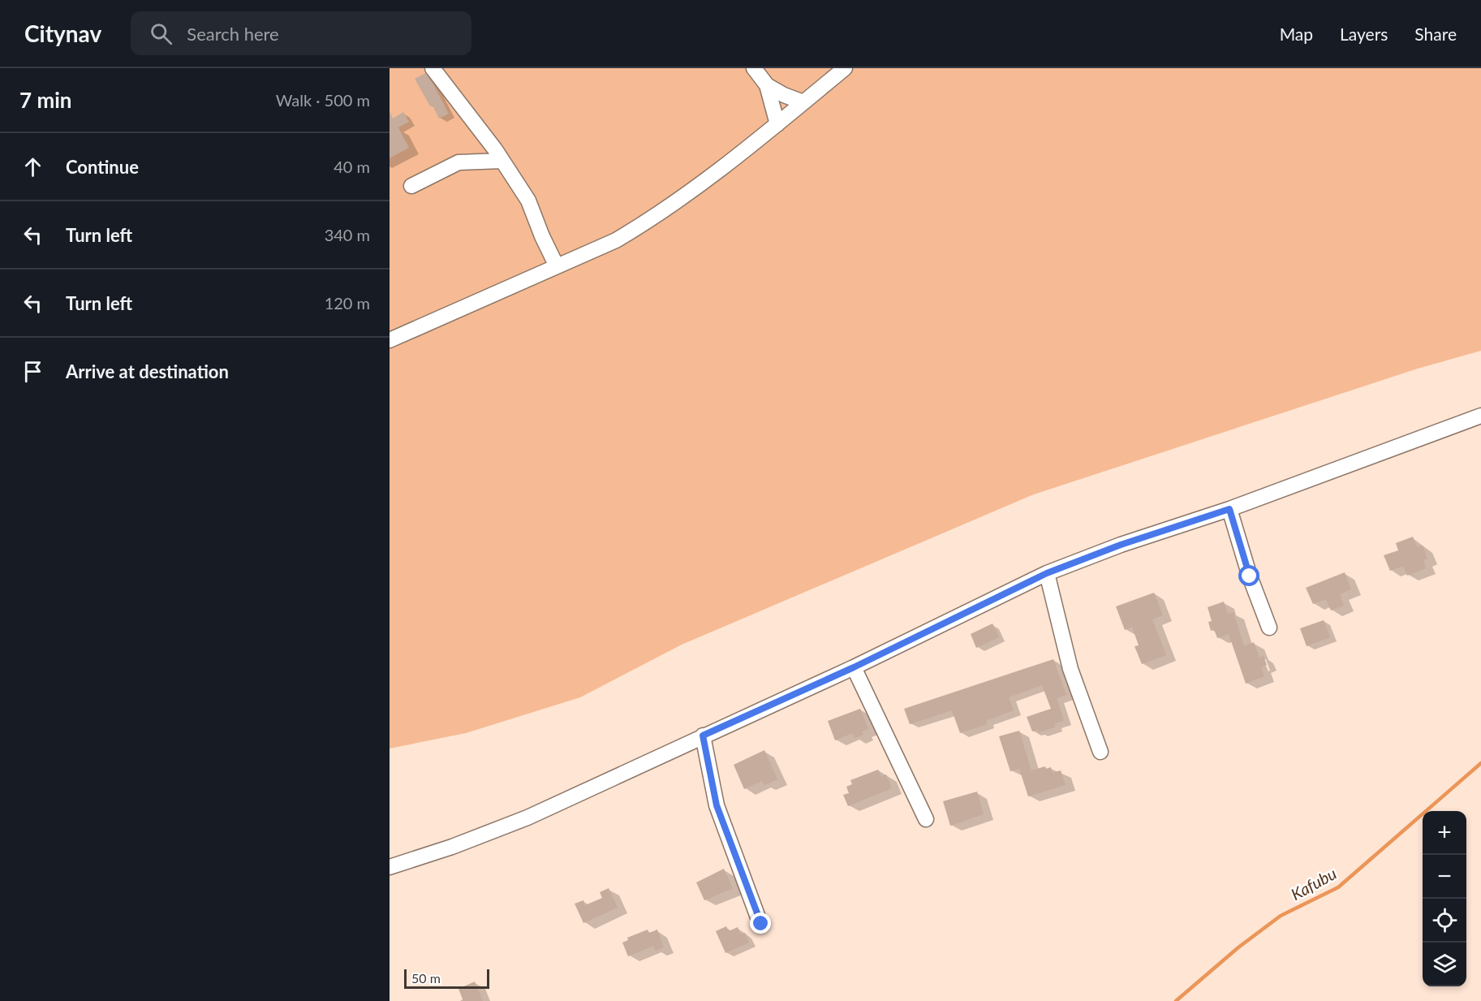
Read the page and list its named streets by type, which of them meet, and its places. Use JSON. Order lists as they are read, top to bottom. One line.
{"water":["Kafubu"],"scale_bar":"50 m","page":{"header":"Citynav","search":"Search here","nav":["Map","Layers","Share"],"heading":["7 min","Walk · 500 m"],"list":[["Continue","40 m"],["Turn left","340 m"],["Turn left","120 m"],"Arrive at destination"],"map_buttons":["+","−"],"scale":"50 m"}}
